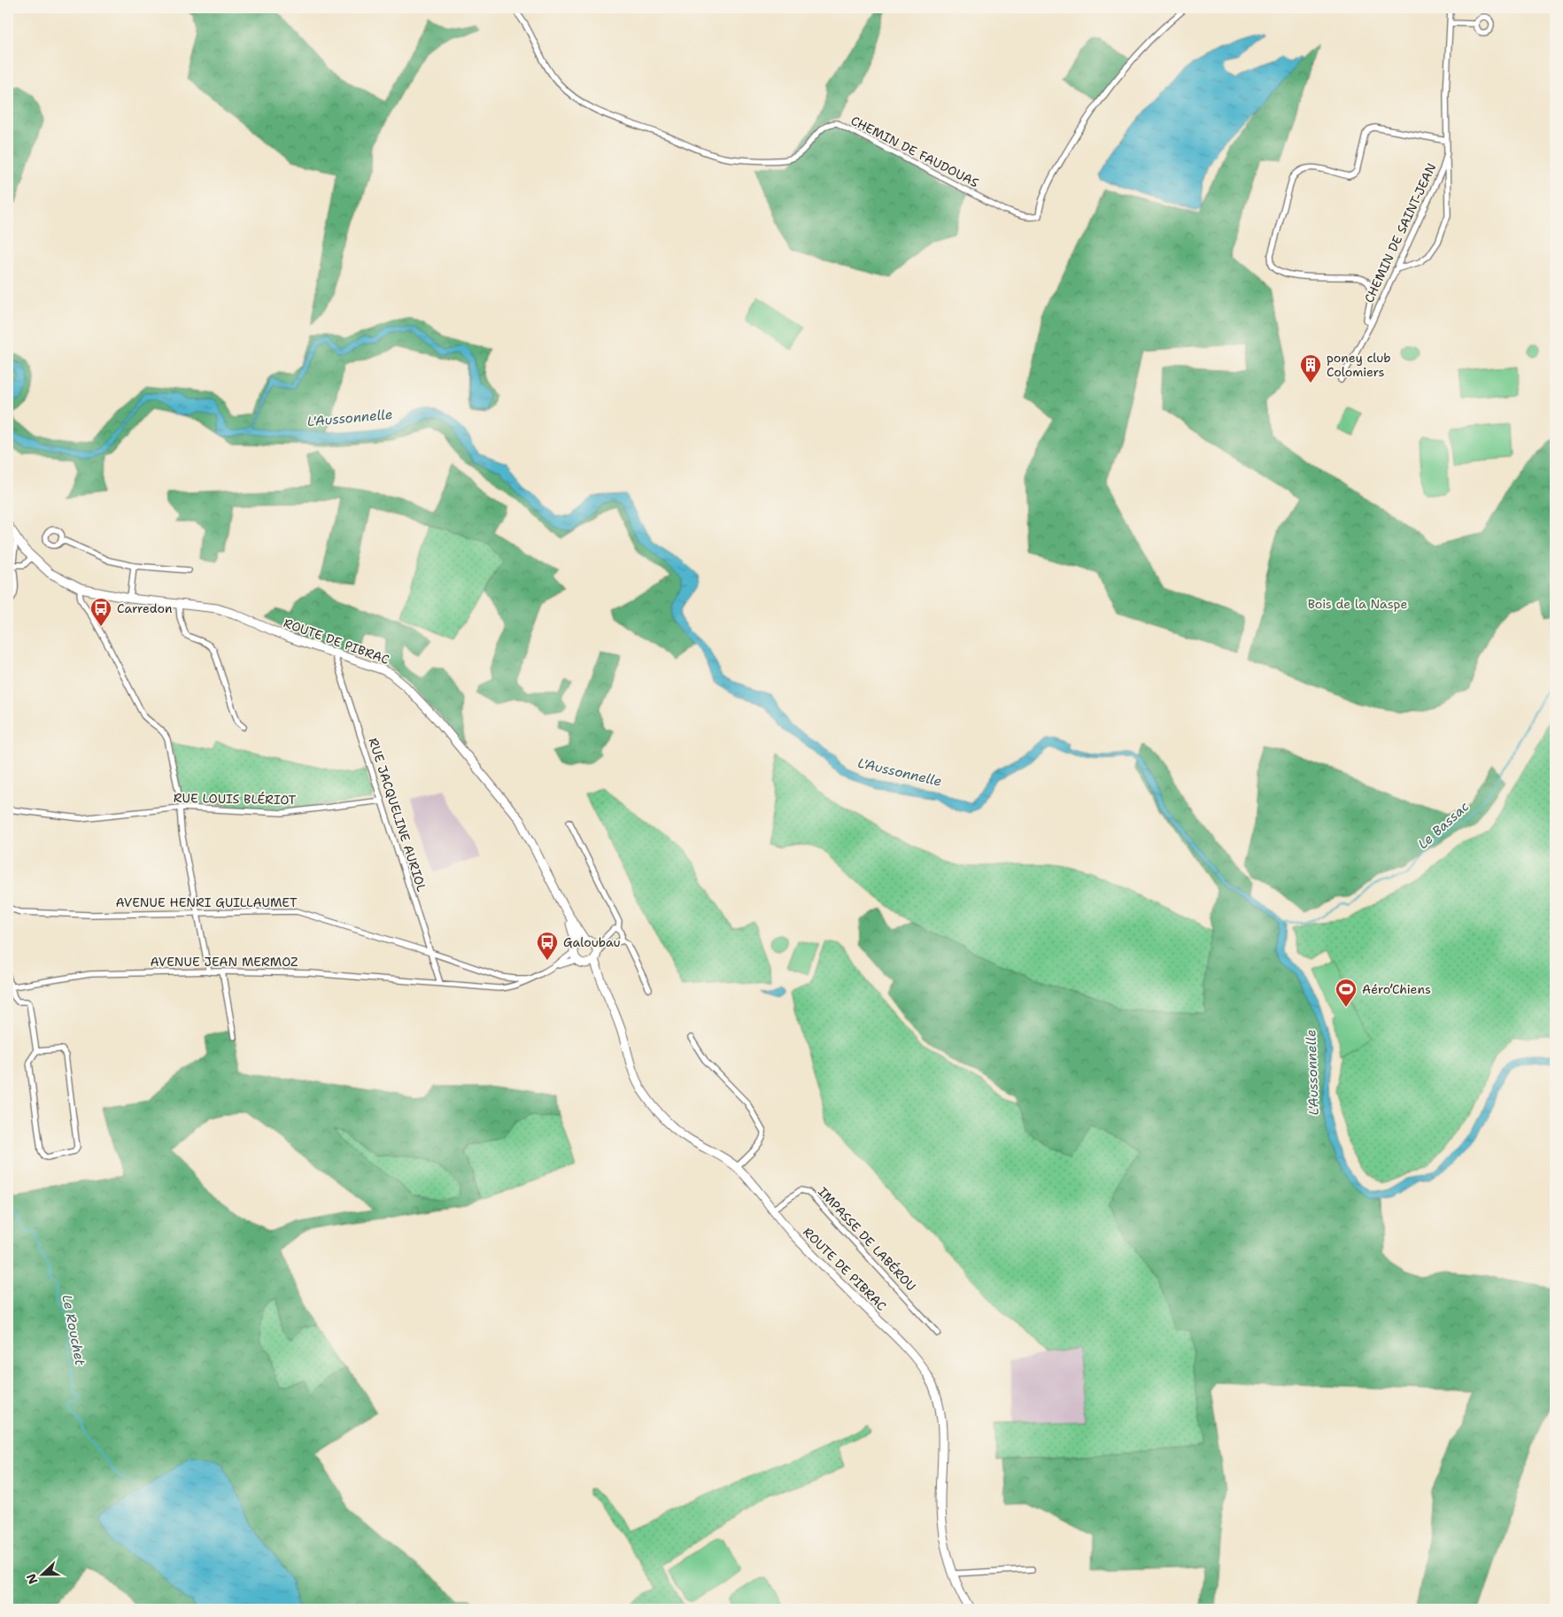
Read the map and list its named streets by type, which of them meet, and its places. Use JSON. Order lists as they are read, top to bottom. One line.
{"streets":{"main road":["ROUTE DE PIBRAC"],"street":["CHEMIN DE FAUDOUAS","CHEMIN DE SAINT-JEAN","RUE LOUIS BLÉRIOT","RUE JACQUELINE AURIOL","AVENUE HENRI GUILLAUMET","AVENUE JEAN MERMOZ","IMPASSE DE LABÉROU"]},"crossings":[["ROUTE DE PIBRAC","RUE JACQUELINE AURIOL"],["ROUTE DE PIBRAC","IMPASSE DE LABÉROU"],["RUE LOUIS BLÉRIOT","RUE JACQUELINE AURIOL"],["RUE JACQUELINE AURIOL","AVENUE HENRI GUILLAUMET"],["RUE JACQUELINE AURIOL","AVENUE JEAN MERMOZ"],["AVENUE HENRI GUILLAUMET","AVENUE JEAN MERMOZ"]],"water":["L'Aussonnelle","Le Bassac","Le Rouchet"],"parks":["Bois de la Naspe"],"places":{"building":["poney club Colomiers"],"bus stop":["Carredon","Galoubau"],"sports":["Aéro’Chiens"]},"north":"left"}
